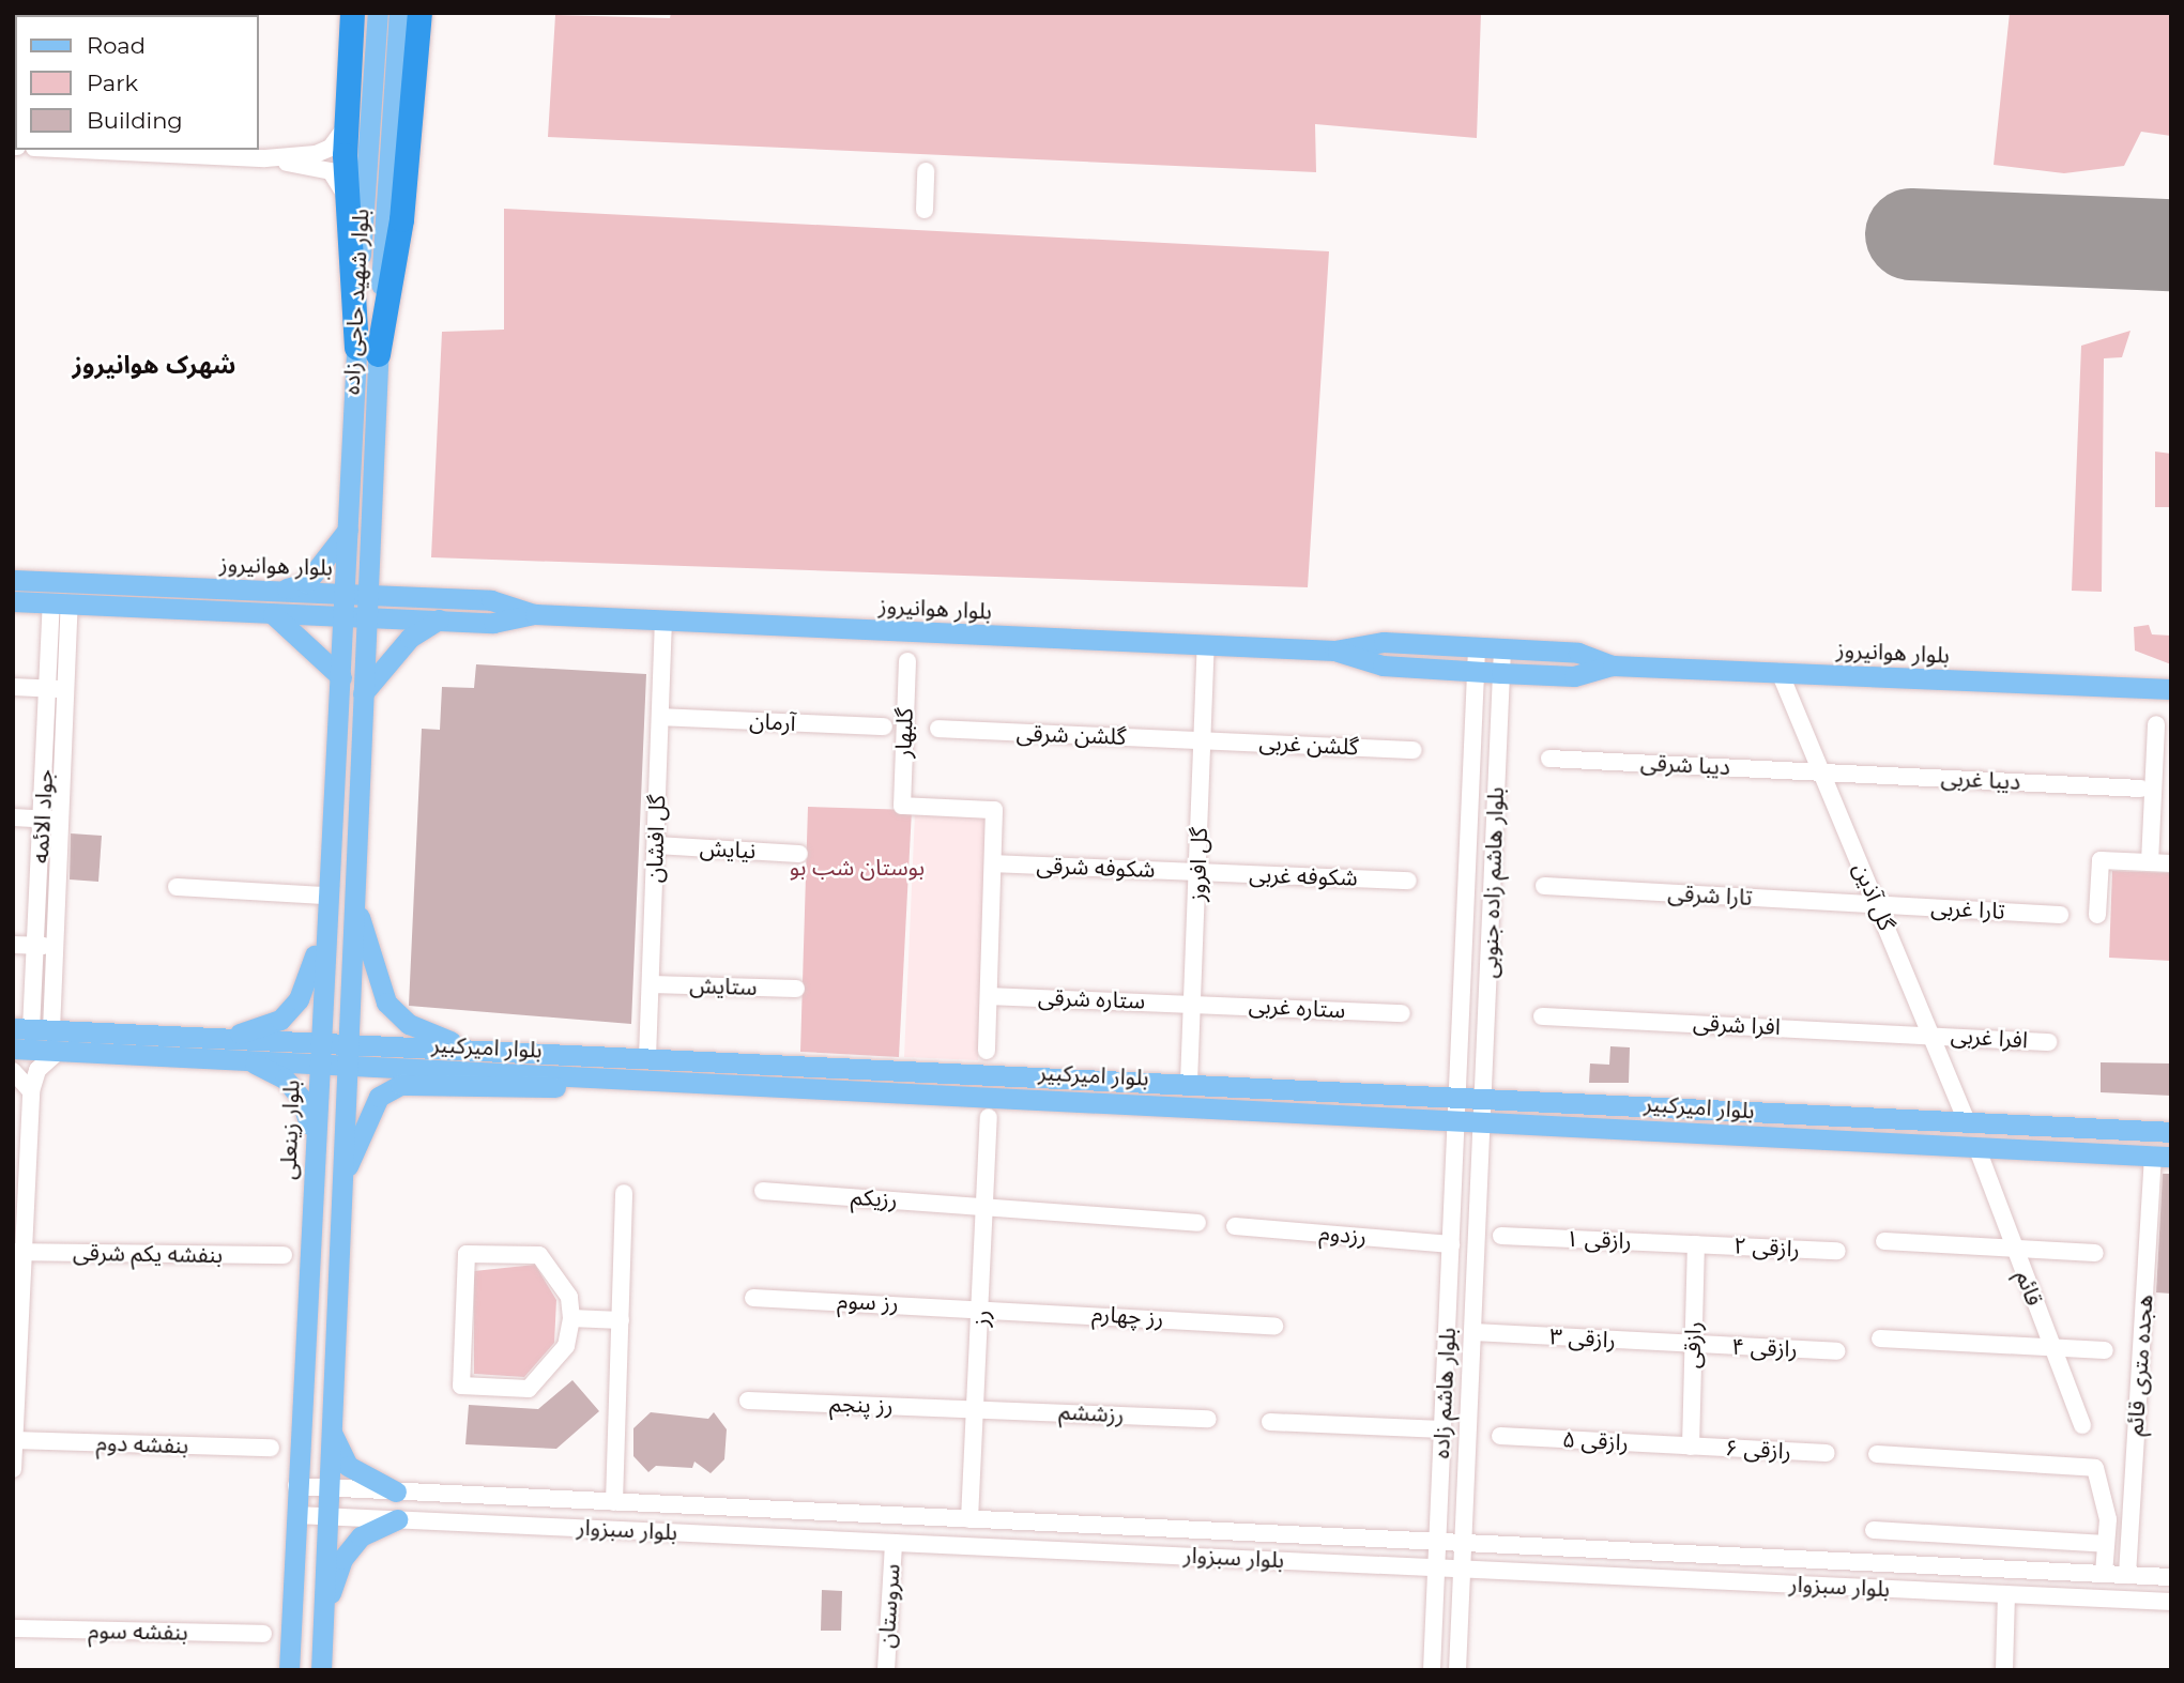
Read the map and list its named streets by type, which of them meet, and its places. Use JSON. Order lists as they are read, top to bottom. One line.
{"streets":{"main road":["بلوار شهید حاجی زاده","بلوار هوانیروز","بلوار امیرکبیر","بلوار زینعلی"],"street":["آرمان","گلبهار","گلشن شرقی","گلشن غربی","دیبا شرقی","دیبا غربی","جواد الائمه","گل افشان","نیایش","گل افروز","شکوفه شرقی","شکوفه غربی","بلوار هاشم زاده جنوبی","تارا شرقی","گل آذین","تارا غربی","ستایش","ستاره شرقی","ستاره غربی","افرا شرقی","افرا غربی","رزیکم","رزدوم","رازقی ۱","رازقی ۲","بنفشه یکم شرقی","قائم","رز سوم","رز چهارم","رز","رازقی ۳","رازقی","رازقی ۴","هجده متری قائم","بلوار هاشم زاده","رز پنجم","رزششم","رازقی ۵","بنفشه دوم","رازقی ۶","بلوار سبزوار","سروستان","بنفشه سوم"]},"crossings":[["بلوار شهید حاجی زاده","بلوار هوانیروز"],["بلوار شهید حاجی زاده","بلوار زینعلی"],["بلوار هوانیروز","جواد الائمه"],["بلوار هوانیروز","گل افشان"],["بلوار هوانیروز","گل افروز"],["بلوار هوانیروز","بلوار هاشم زاده جنوبی"],["بلوار هوانیروز","گل آذین"],["بلوار هوانیروز","بلوار زینعلی"],["آرمان","گل افشان"],["گلبهار","شکوفه شرقی"],["گلشن شرقی","گلشن غربی"],["گلشن شرقی","گل افروز"],["گلشن غربی","گل افروز"],["دیبا شرقی","دیبا غربی"],["دیبا شرقی","گل آذین"],["دیبا غربی","گل آذین"],["جواد الائمه","بلوار امیرکبیر"],["گل افشان","نیایش"],["گل افشان","ستایش"],["گل افشان","بلوار امیرکبیر"],["گل افروز","شکوفه شرقی"],["گل افروز","شکوفه غربی"],["گل افروز","ستاره شرقی"],["گل افروز","ستاره غربی"],["گل افروز","بلوار امیرکبیر"],["شکوفه شرقی","شکوفه غربی"],["بلوار هاشم زاده جنوبی","بلوار امیرکبیر"],["بلوار هاشم زاده جنوبی","بلوار هاشم زاده"],["تارا شرقی","گل آذین"],["تارا شرقی","تارا غربی"],["گل آذین","تارا غربی"],["گل آذین","افرا شرقی"],["گل آذین","افرا غربی"],["گل آذین","بلوار امیرکبیر"],["ستاره شرقی","ستاره غربی"],["افرا شرقی","افرا غربی"],["بلوار امیرکبیر","بلوار زینعلی"],["بلوار امیرکبیر","قائم"],["بلوار امیرکبیر","هجده متری قائم"],["بلوار امیرکبیر","بلوار هاشم زاده"],["بلوار زینعلی","بلوار سبزوار"],["رزیکم","رز"],["رزدوم","بلوار هاشم زاده"],["رازقی ۱","رازقی ۲"],["رازقی ۱","رازقی"],["رازقی ۲","رازقی"],["رز سوم","رز چهارم"],["رز سوم","رز"],["رز چهارم","رز"],["رز","رز پنجم"],["رز","رزششم"],["رز","بلوار سبزوار"],["رازقی ۳","رازقی"],["رازقی ۳","رازقی ۴"],["رازقی ۳","بلوار هاشم زاده"],["رازقی","رازقی ۴"],["رازقی","رازقی ۵"],["رازقی","رازقی ۶"],["هجده متری قائم","بلوار سبزوار"],["بلوار هاشم زاده","بلوار سبزوار"],["رز پنجم","رزششم"],["رازقی ۵","رازقی ۶"],["بلوار سبزوار","سروستان"]],"districts":["شهرک هوانیروز"],"parks":["بوستان شب بو"],"legend":["Road","Park","Building"]}
